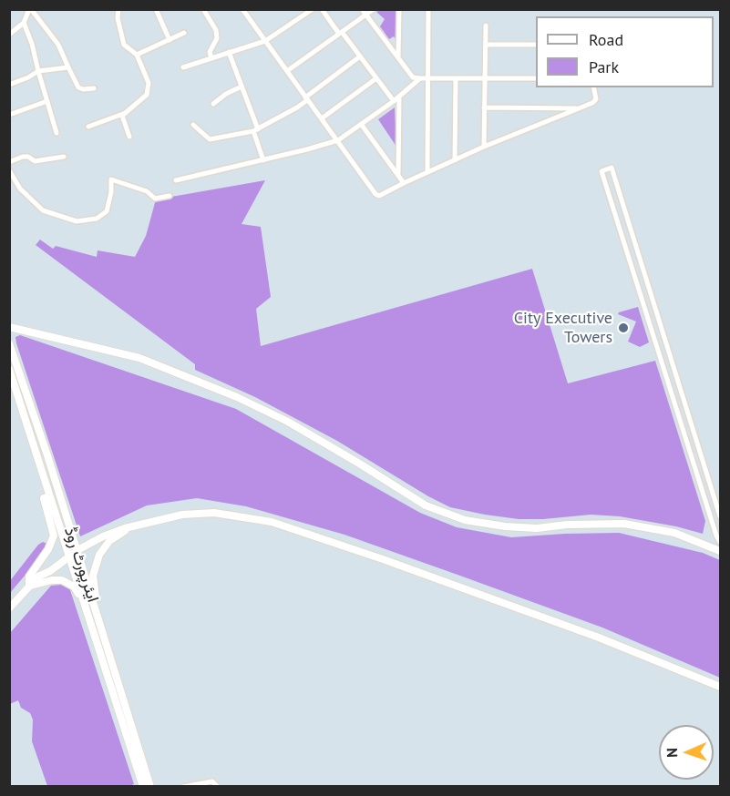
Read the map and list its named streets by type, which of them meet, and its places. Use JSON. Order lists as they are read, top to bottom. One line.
{"streets":{"main road":["ایئرپورٹ روڈ"]},"places":["City Executive Towers"],"legend":["Road","Park"],"north":"left"}
